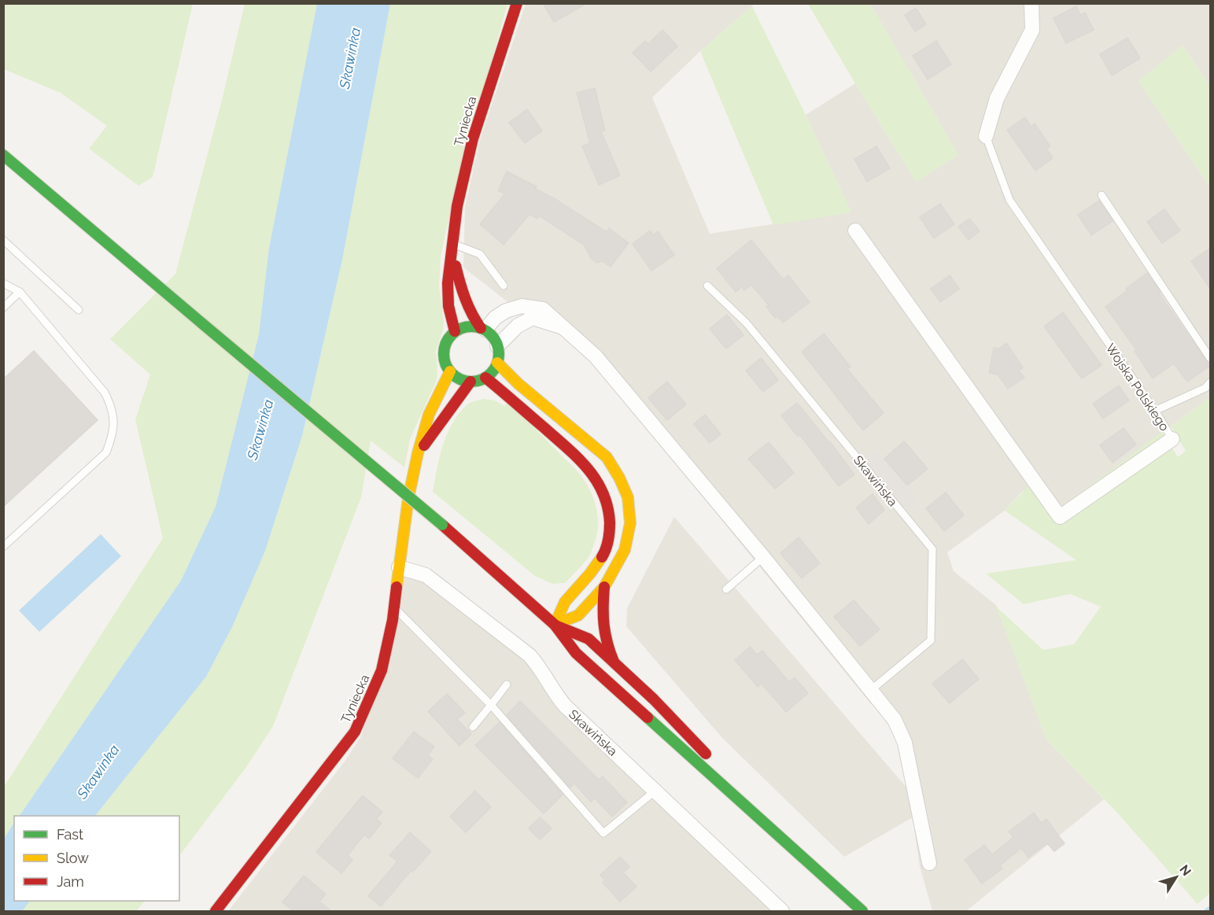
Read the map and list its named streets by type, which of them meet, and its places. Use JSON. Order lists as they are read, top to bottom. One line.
{"streets":{"street":["Tyniecka","Wojska Polskiego","Skawińska"]},"crossings":[["Tyniecka","Skawińska"]],"water":["Skawinka"],"legend":["Fast","Slow","Jam"],"north":"top right"}
